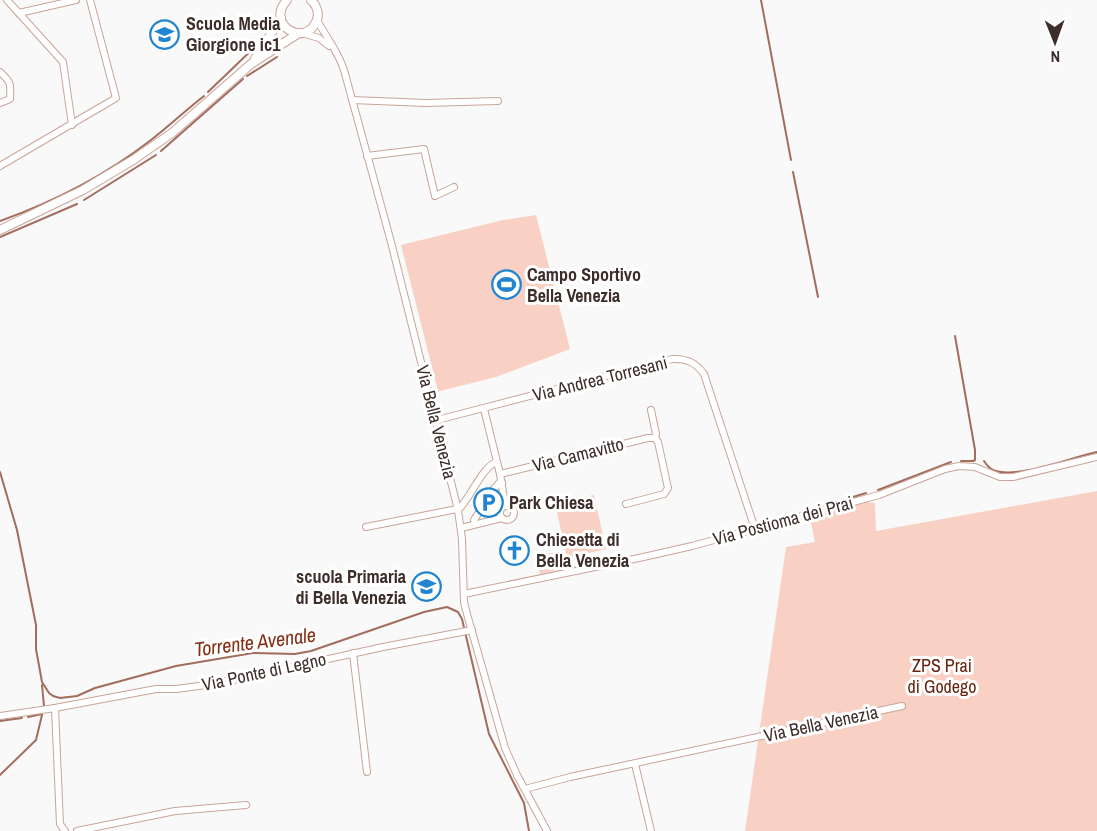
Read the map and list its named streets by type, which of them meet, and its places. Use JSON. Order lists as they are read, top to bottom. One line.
{"streets":{"street":["Via Andrea Torresani","Via Bella Venezia","Via Camavitto","Via Postioma dei Prai","Via Ponte di Legno"]},"crossings":[["Via Andrea Torresani","Via Bella Venezia"],["Via Andrea Torresani","Via Postioma dei Prai"],["Via Bella Venezia","Via Postioma dei Prai"],["Via Bella Venezia","Via Ponte di Legno"]],"water":["Torrente Avenale"],"parks":["ZPS Prai di Godego"],"places":{"school or university":["Scuola Media Giorgione ic1","scuola Primaria di Bella Venezia"],"sports":["Campo Sportivo Bella Venezia"],"parking":["Park Chiesa"],"church":["Chiesetta di Bella Venezia"]},"north":"bottom"}
